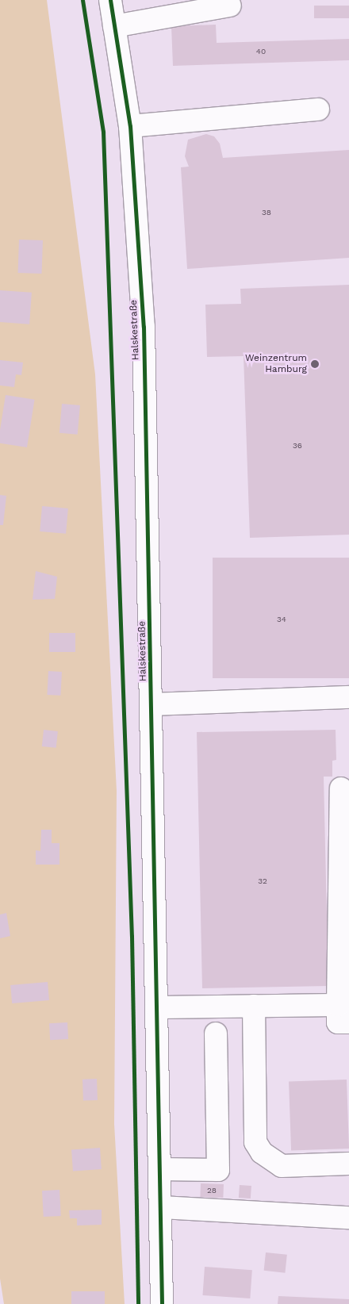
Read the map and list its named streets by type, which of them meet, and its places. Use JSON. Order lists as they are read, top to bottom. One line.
{"streets":{"street":["Halskestraße"]},"places":["Weinzentrum Hamburg"],"house_numbers":["40","38","36","34","32","28"]}
